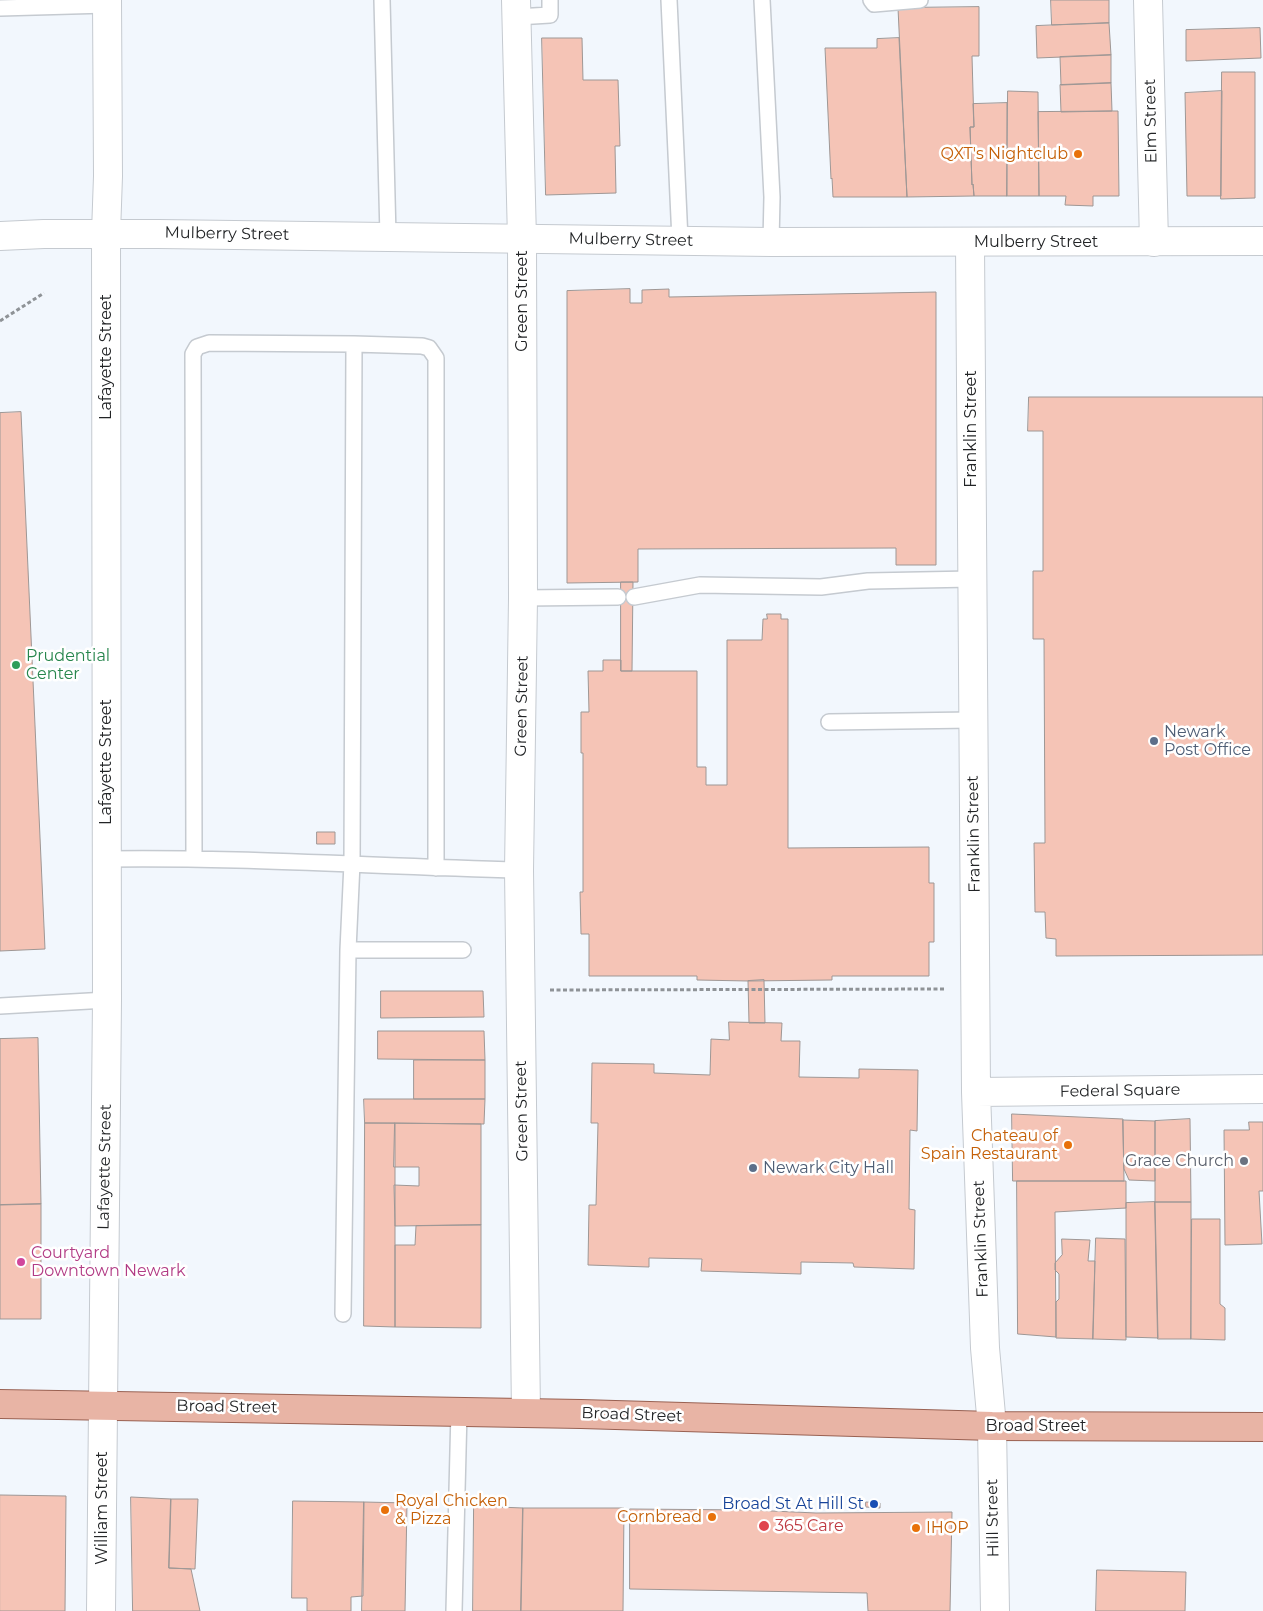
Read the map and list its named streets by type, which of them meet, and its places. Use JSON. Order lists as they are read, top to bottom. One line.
{"streets":{"main road":["Broad Street"],"street":["Elm Street","Mulberry Street","Green Street","Lafayette Street","Franklin Street","Federal Square","William Street","Hill Street"]},"crossings":[["Elm Street","Mulberry Street"],["Mulberry Street","Green Street"],["Mulberry Street","Lafayette Street"],["Mulberry Street","Franklin Street"],["Green Street","Broad Street"],["Lafayette Street","Broad Street"],["Lafayette Street","William Street"],["Franklin Street","Federal Square"],["Franklin Street","Broad Street"],["Franklin Street","Hill Street"],["Broad Street","William Street"],["Broad Street","Hill Street"]],"places":["QXT's Nightclub","Prudential Center","Newark Post Office","Chateau of Spain Restaurant","Grace Church","Newark City Hall","Courtyard Downtown Newark","Broad St At Hill St","Royal Chicken & Pizza","Cornbread","365 Care","IHOP"]}
